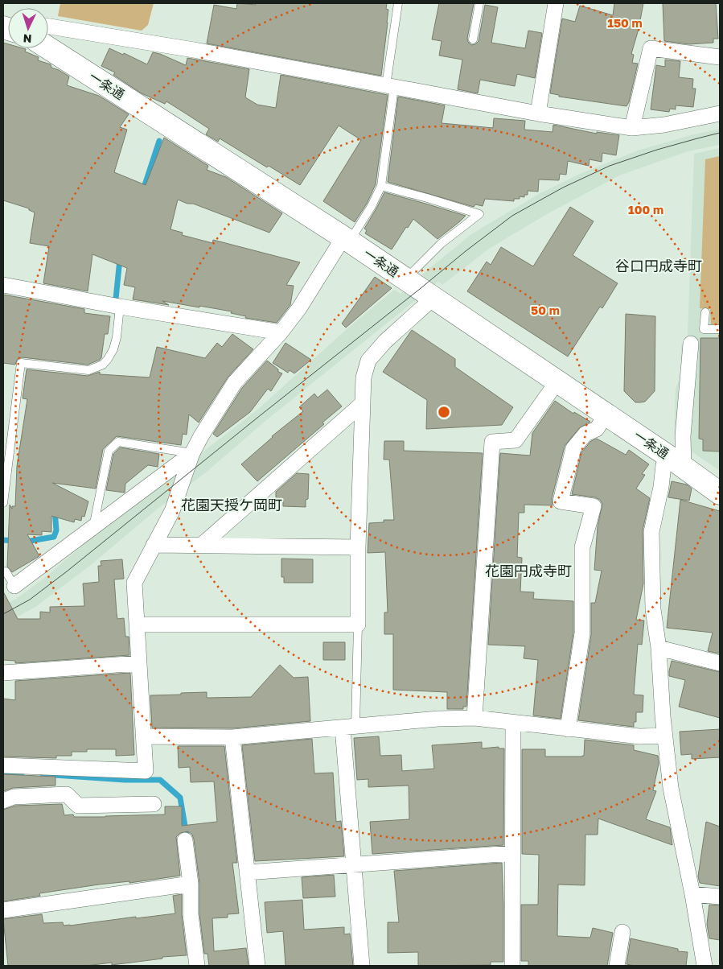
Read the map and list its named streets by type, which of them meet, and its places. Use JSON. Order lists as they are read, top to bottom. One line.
{"streets":{"main road":["一条通"]},"districts":["谷口円成寺町","花園天授ケ岡町","花園円成寺町"],"north":"bottom","rings":["150 m","100 m","50 m"]}
